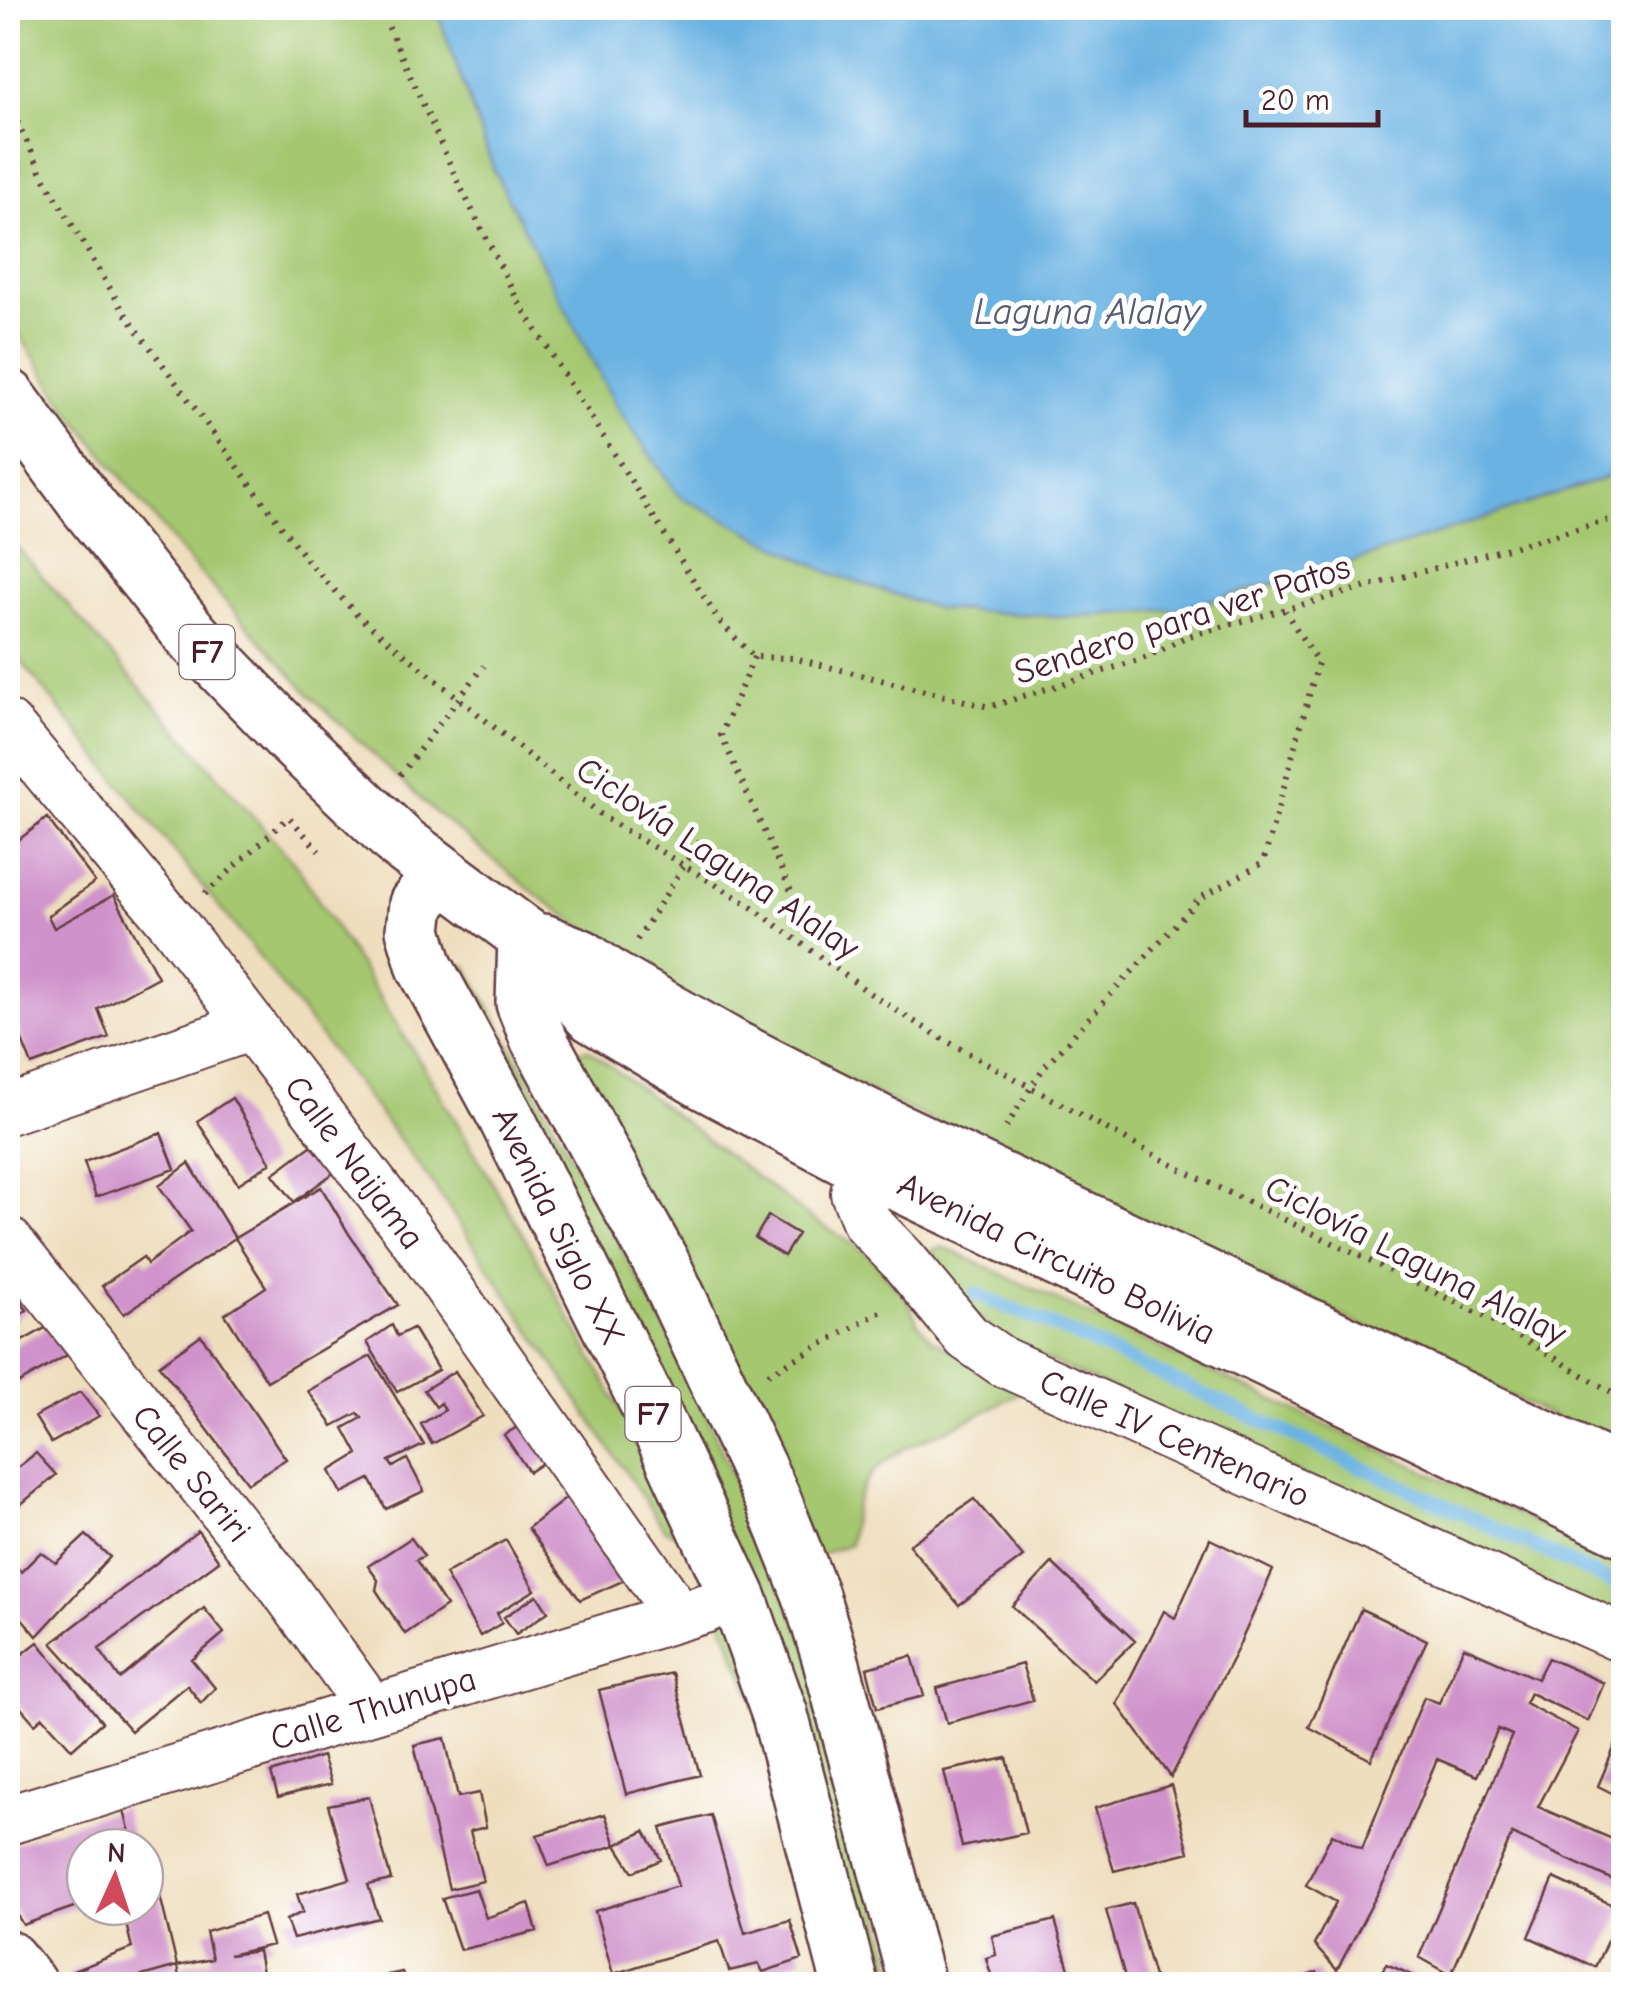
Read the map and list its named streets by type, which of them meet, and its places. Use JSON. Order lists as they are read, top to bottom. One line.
{"streets":{"main road":["F7","Avenida Siglo XX","Avenida Circuito Bolivia"],"street":["Calle Naijama","Calle IV Centenario","Calle Sariri","Calle Thunupa"],"path":["Sendero para ver Patos","Ciclovía Laguna Alalay"]},"crossings":[["Calle Naijama","Calle Thunupa"],["Avenida Siglo XX","Avenida Circuito Bolivia"],["Avenida Siglo XX","Calle Thunupa"],["Avenida Circuito Bolivia","Calle IV Centenario"],["Calle Sariri","Calle Thunupa"]],"water":["Laguna Alalay"],"scale_bar":"20 m","north":"top"}
